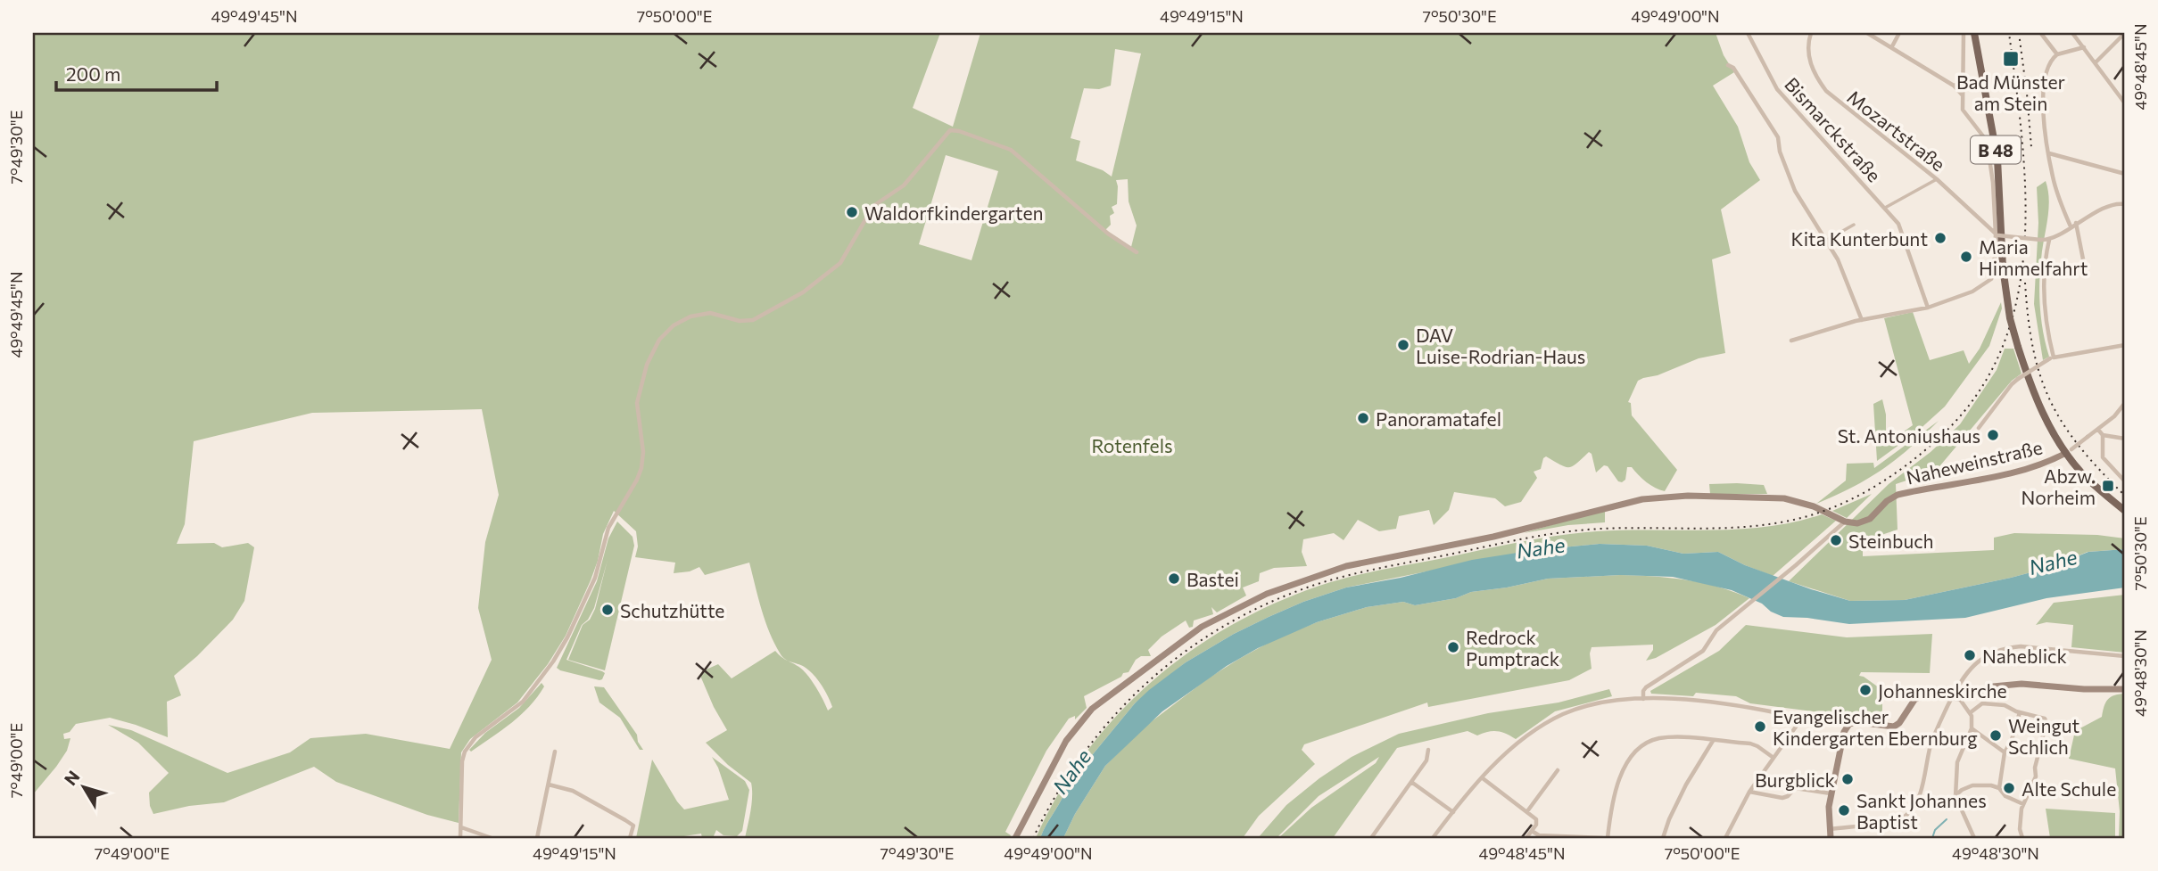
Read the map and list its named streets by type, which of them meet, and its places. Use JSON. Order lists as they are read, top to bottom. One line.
{"streets":{"main road":["B 48","Naheweinstraße"],"street":["Bismarckstraße","Mozartstraße"]},"crossings":[["B 48","Naheweinstraße"]],"water":["Nahe"],"parks":["Rotenfels"],"places":{"transit":["Bad Münster am Stein","Abzw. Norheim"],"other":["Waldorfkindergarten","Kita Kunterbunt","Maria Himmelfahrt","DAV Luise-Rodrian-Haus","Panoramatafel","St. Antoniushaus","Steinbuch","Bastei","Schutzhütte","Redrock Pumptrack","Naheblick","Johanneskirche","Evangelischer Kindergarten Ebernburg","Weingut Schlich","Burgblick","Alte Schule","Sankt Johannes Baptist"]},"scale_bar":"200 m","north":"top left","coordinates":["49°49'45\"N","7°50'00\"E","49°49'15\"N","7°50'30\"E","49°49'00\"N","49°48'45\"N","7°49'30\"E","49°48'30\"N","7°49'00\"E"]}
